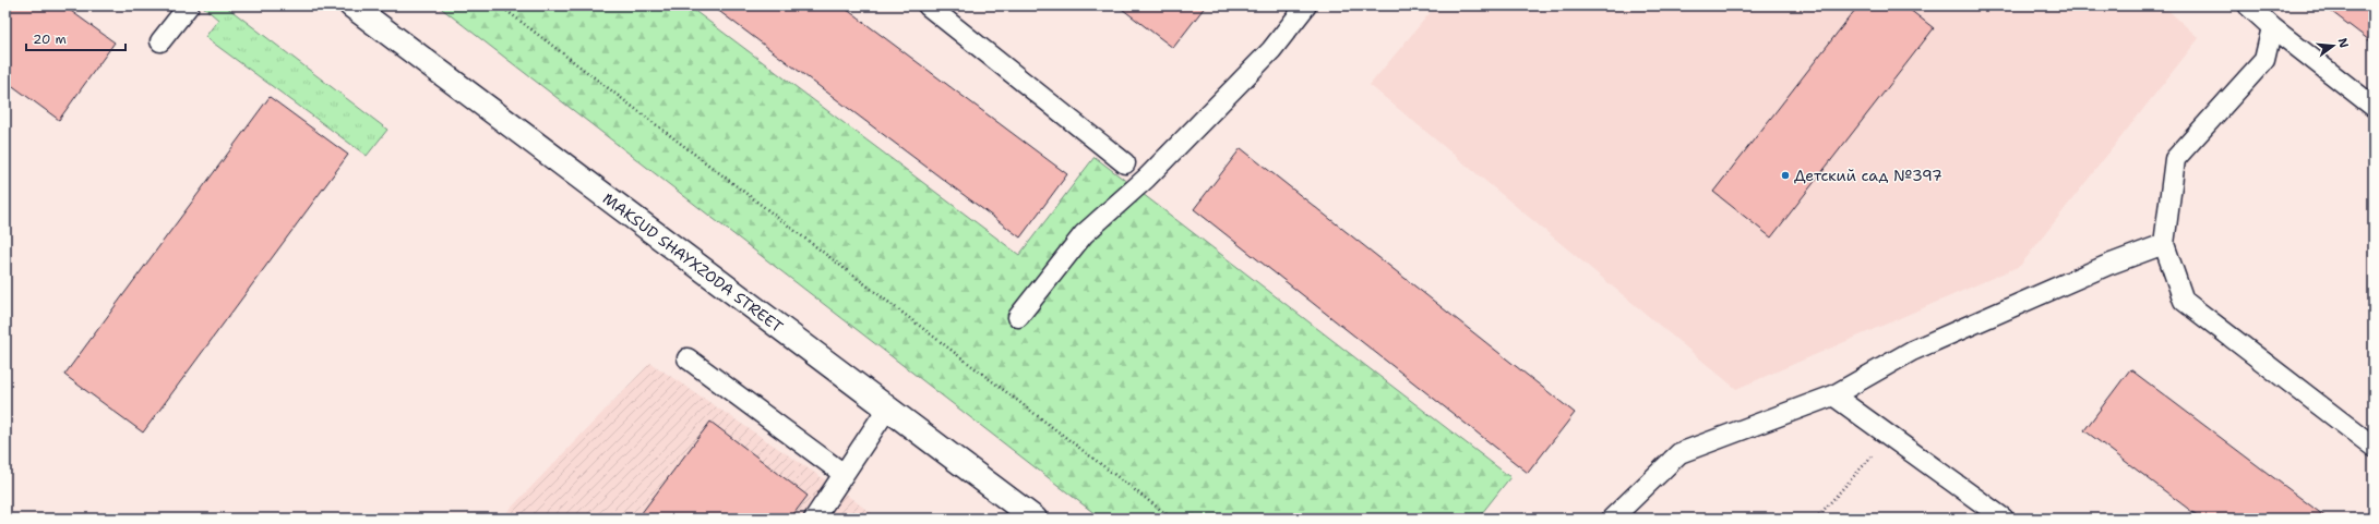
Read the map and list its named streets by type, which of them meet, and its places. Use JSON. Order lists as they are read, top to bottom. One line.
{"streets":{"street":["MAKSUD SHAYXZODA STREET"]},"places":["Детский сад №397"],"scale_bar":"20 m","north":"right"}
